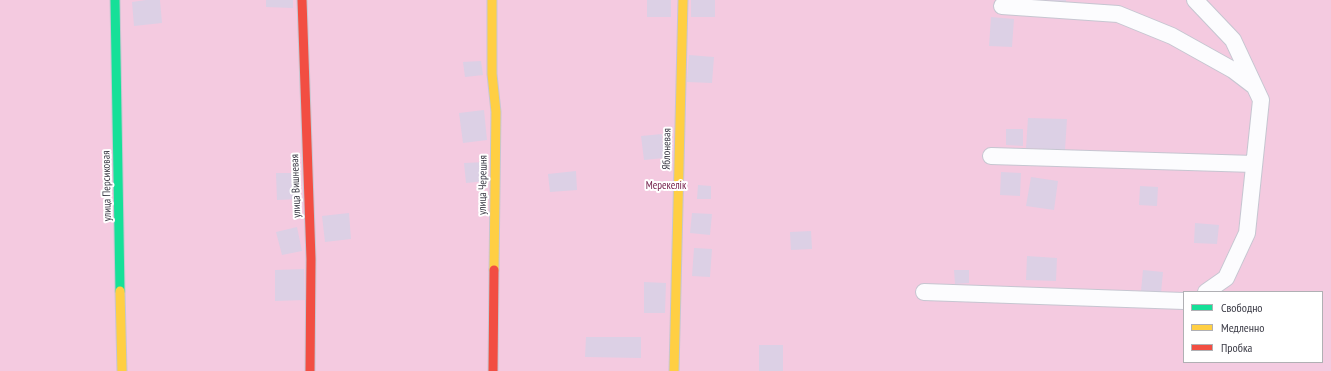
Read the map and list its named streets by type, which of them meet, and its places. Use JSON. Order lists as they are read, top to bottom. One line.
{"streets":{"street":["Яблоневая","улица Черешня","улица Персиковая","улица Вишневая"]},"parks":["Мерекелік"],"legend":["Свободно","Медленно","Пробка"]}
